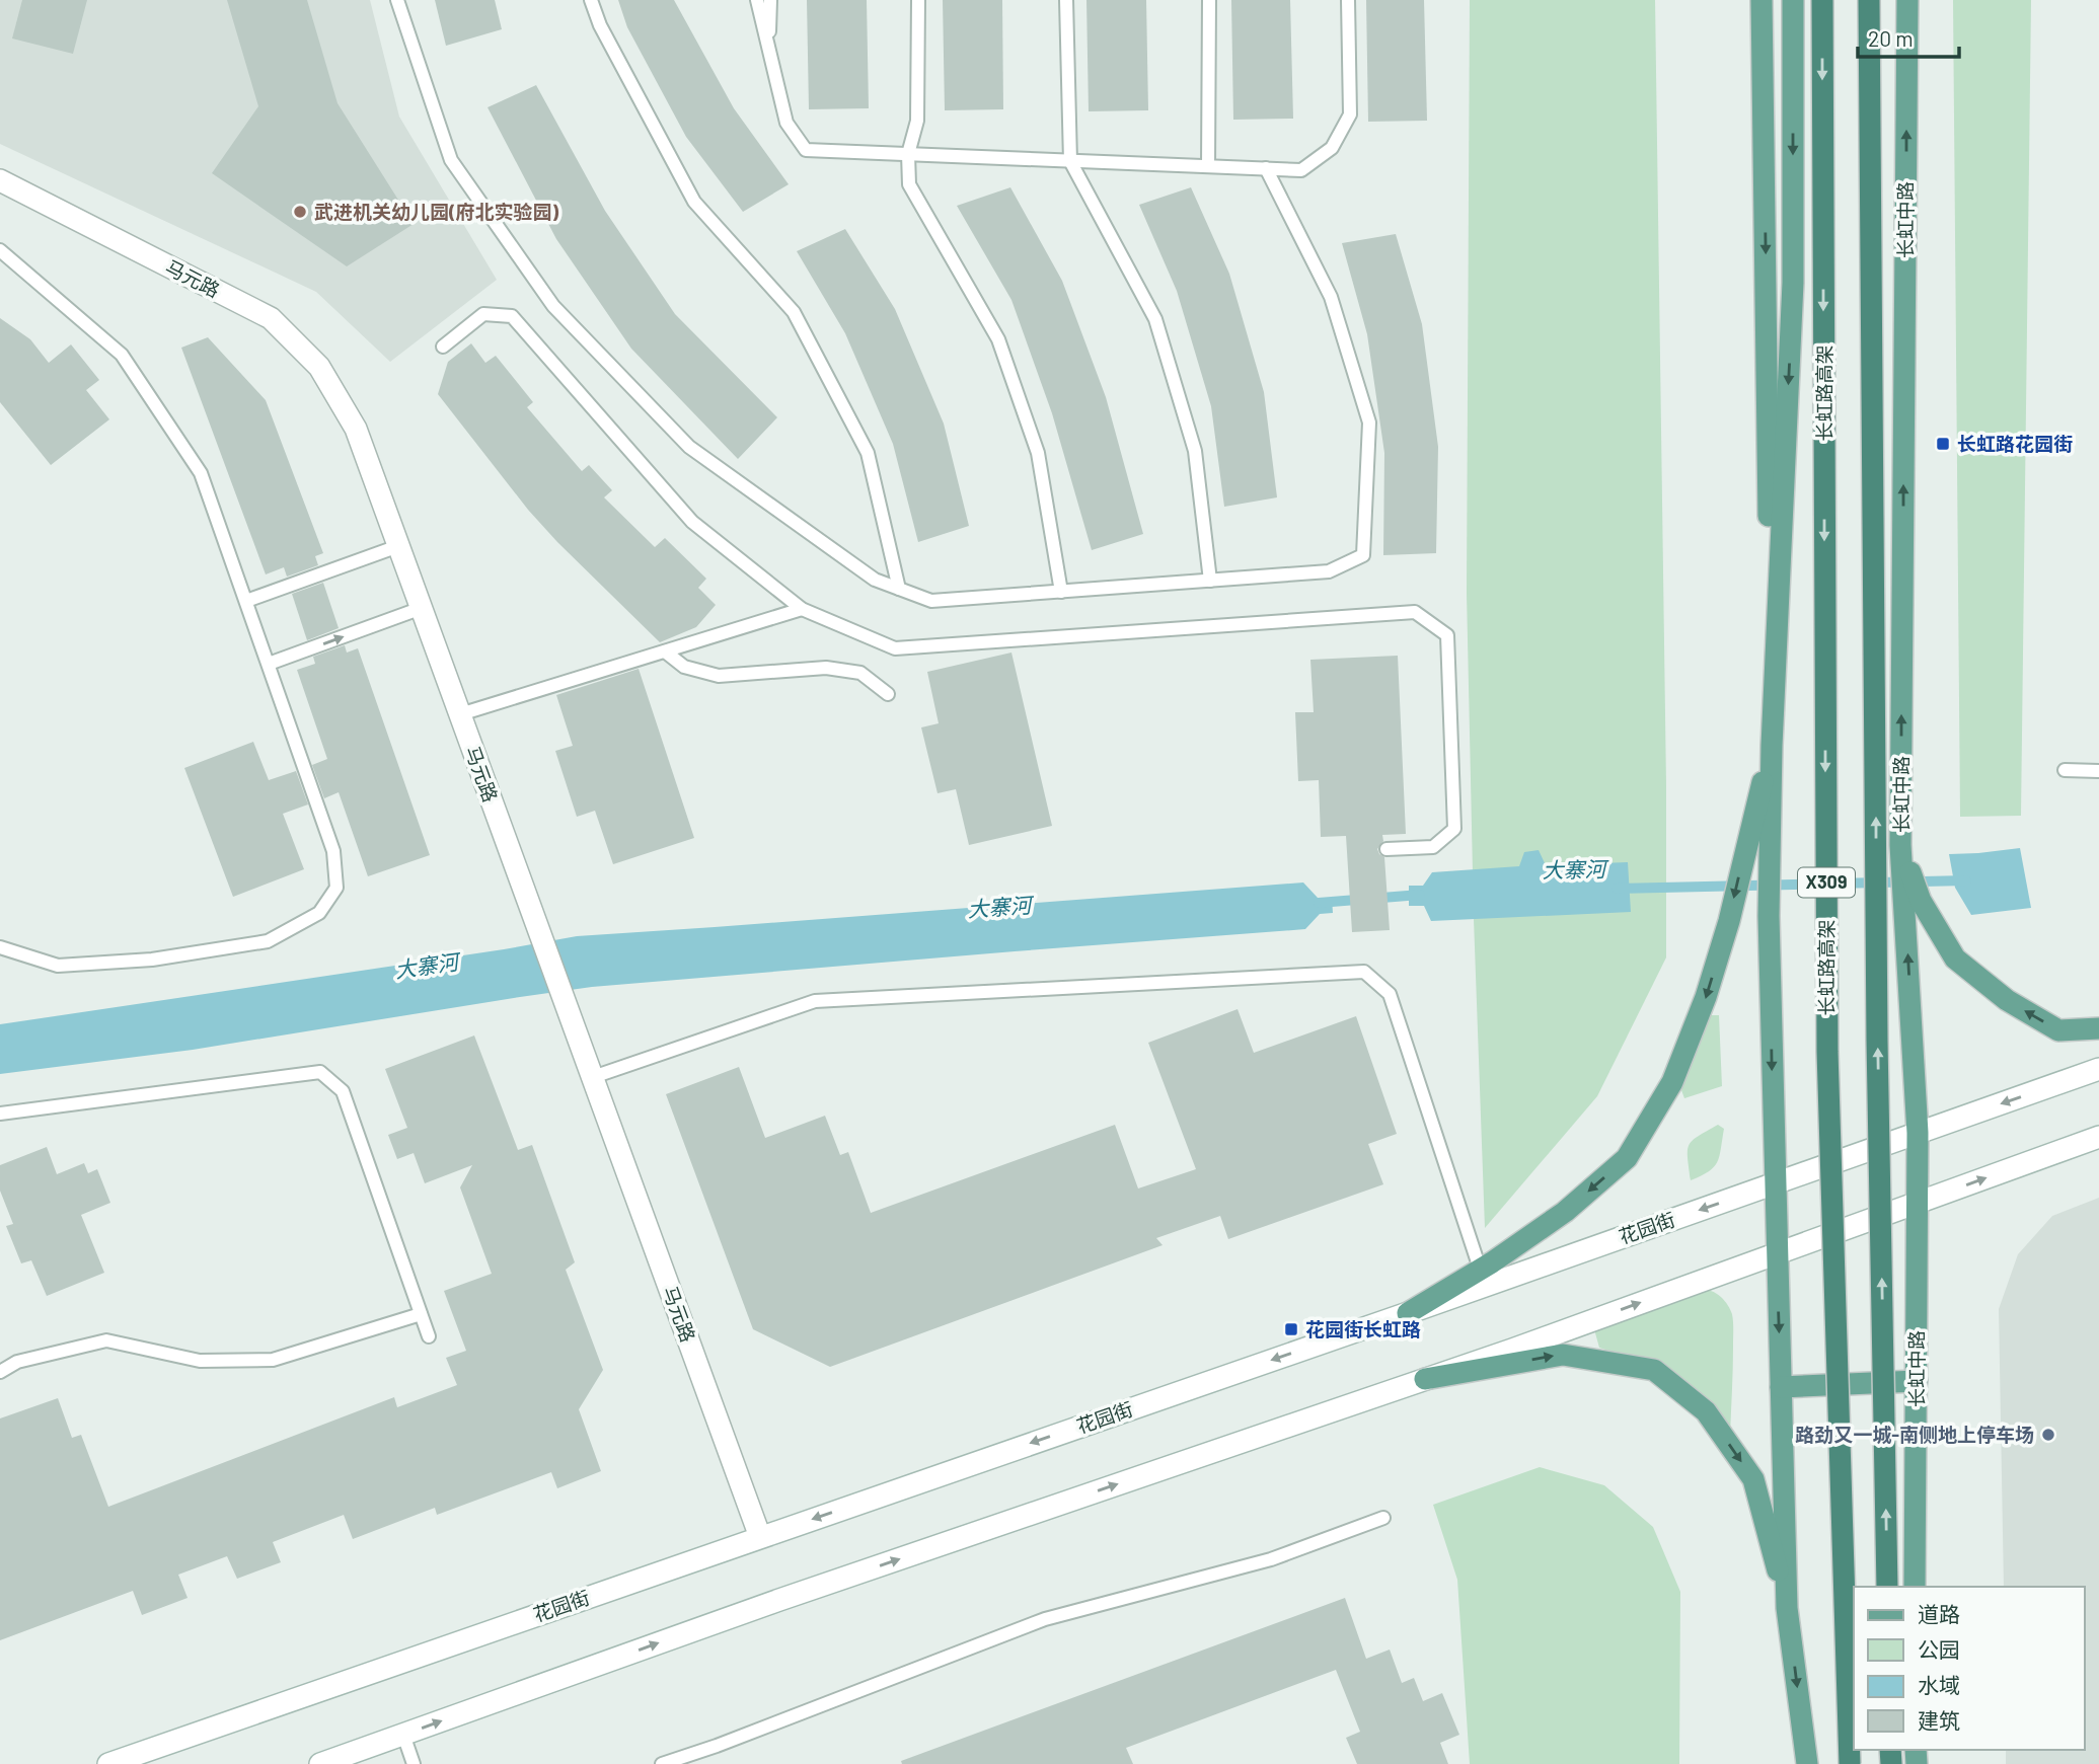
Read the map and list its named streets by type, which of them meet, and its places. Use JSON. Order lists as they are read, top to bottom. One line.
{"streets":{"highway":["长虹路高架","X309"],"main road":["长虹中路","马元路","花园街"]},"crossings":[["长虹中路","花园街"],["马元路","花园街"]],"water":["大寨河"],"places":{"other":["武进机关幼儿园(府北实验园)","路劲又一城-南侧地上停车场"],"transit":["长虹路花园街","花园街长虹路"]},"legend":["道路","公园","水域","建筑"],"scale_bar":"20 m"}
